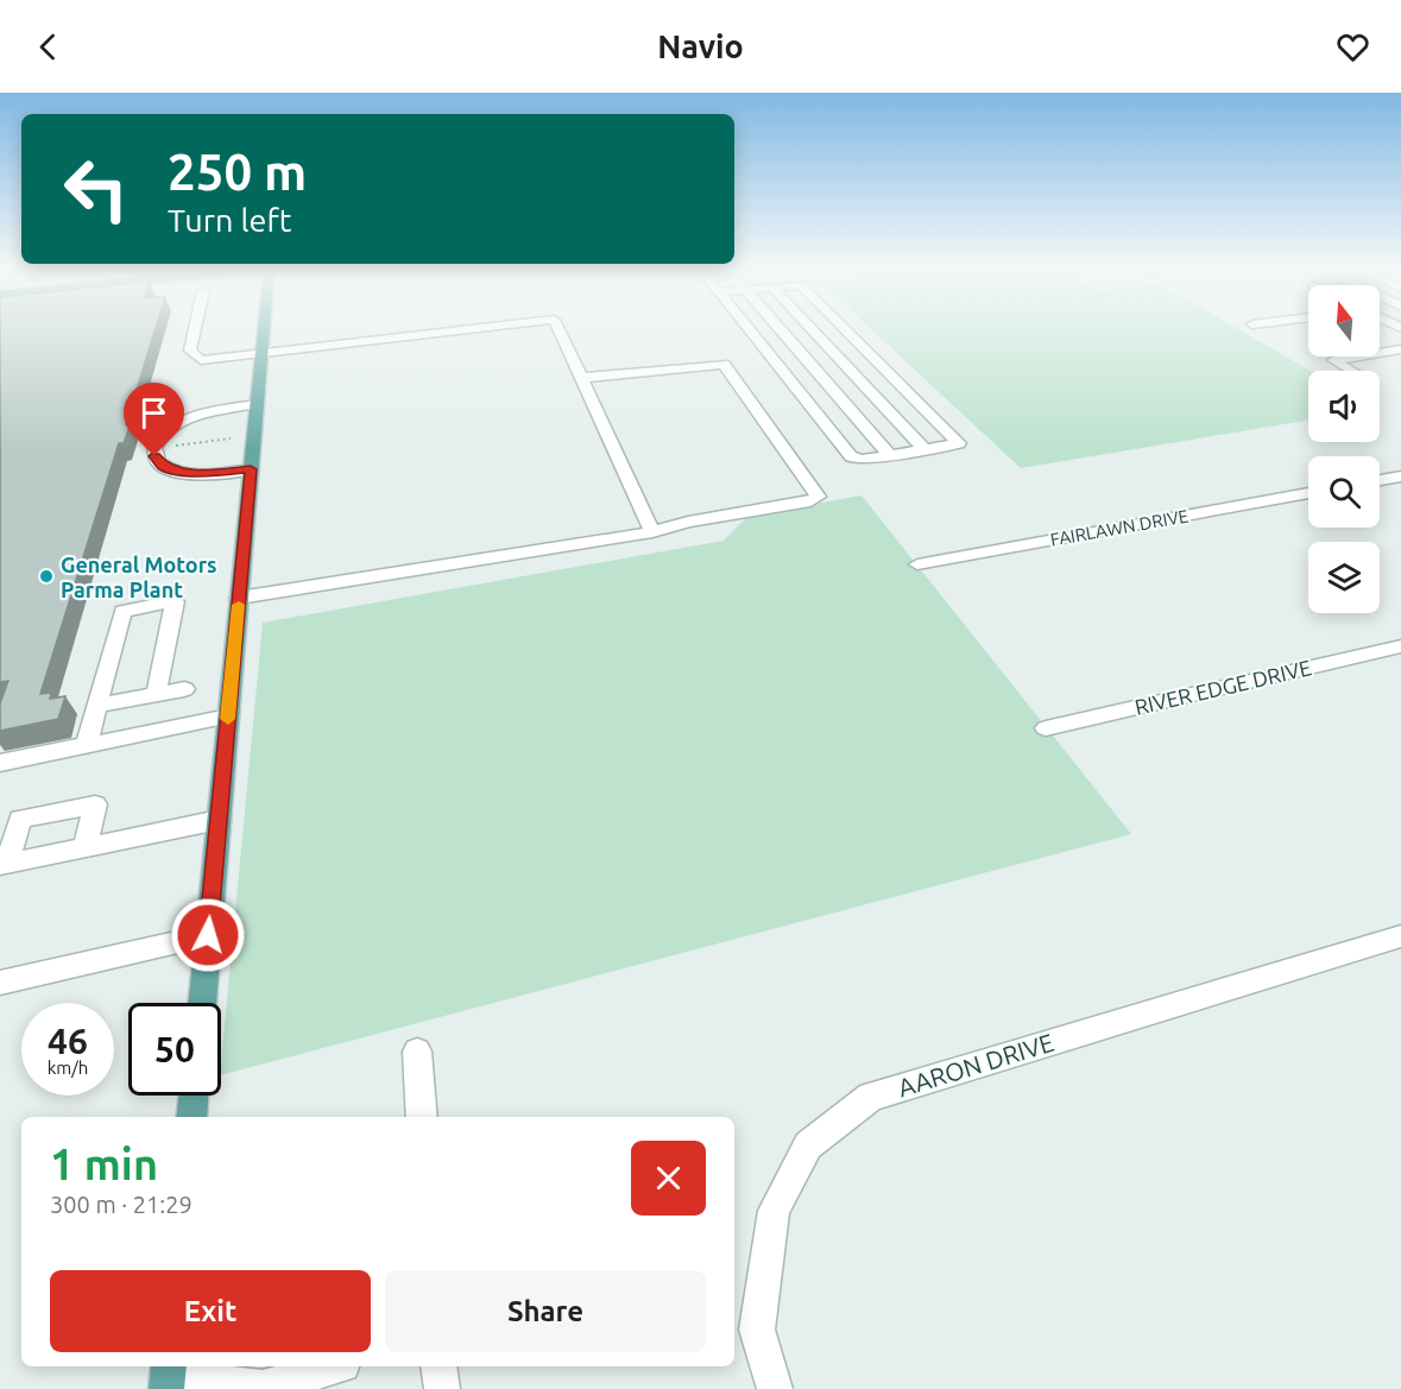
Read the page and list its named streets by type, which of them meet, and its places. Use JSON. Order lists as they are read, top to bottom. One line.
{"streets":{"street":["FAIRLAWN DRIVE","RIVER EDGE DRIVE","AARON DRIVE"]},"places":["General Motors Parma Plant"],"north":"top","page":{"header":"Navio","turn":["250 m","Turn left"],"speed":"46 km/h","limit":"50","heading":["1 min","300 m · 21:29"],"buttons":["Exit","Share"]}}
